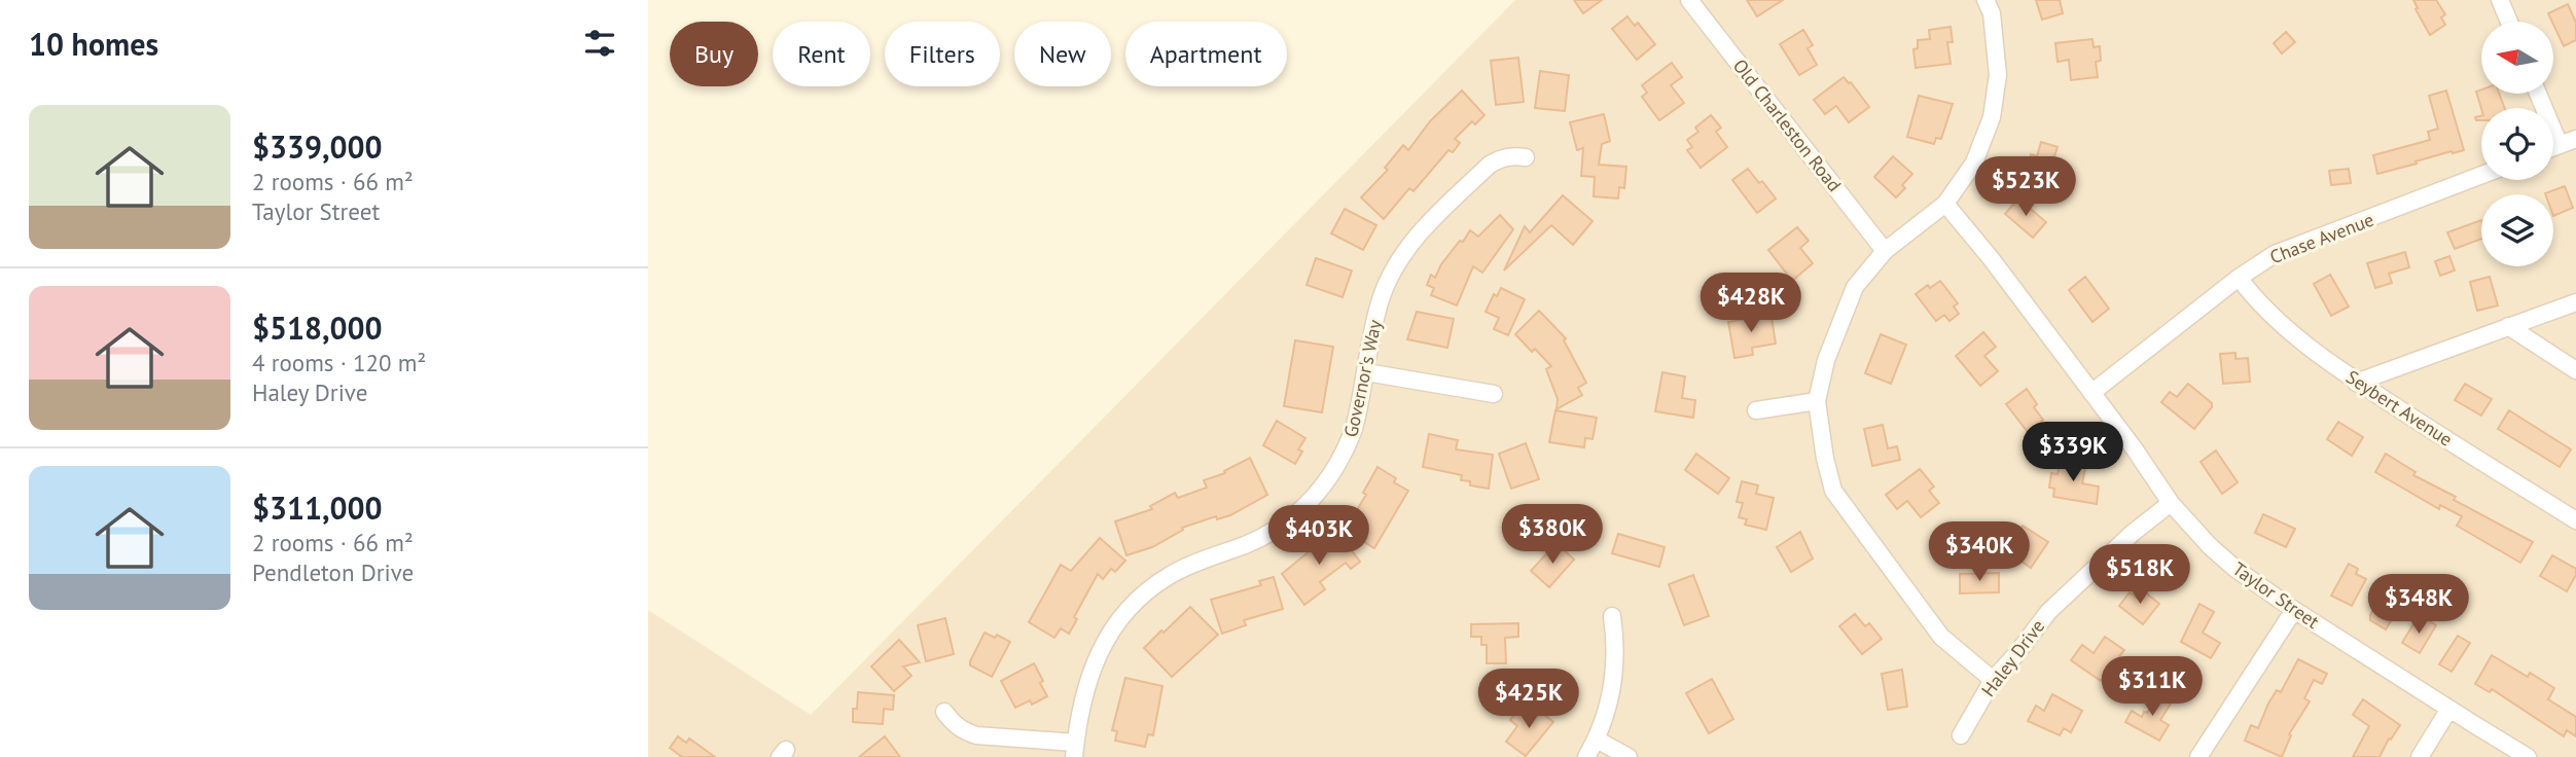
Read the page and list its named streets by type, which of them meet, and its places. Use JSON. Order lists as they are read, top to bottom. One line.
{"streets":{"street":["Old Charleston Road","Chase Avenue","Governor's Way","Seybert Avenue","Taylor Street","Haley Drive"]},"crossings":[["Chase Avenue","Seybert Avenue"],["Chase Avenue","Taylor Street"],["Taylor Street","Haley Drive"]],"north":"left","page":{"heading":"10 homes","chip":["Buy","Rent","Filters","New","Apartment"],"list":[{"name":"$339,000","note":"2 rooms · 66 m² · Taylor Street"},{"name":"$518,000","note":"4 rooms · 120 m² · Haley Drive"},{"name":"$311,000","note":"2 rooms · 66 m² · Pendleton Drive"}],"price":["$523K","$428K","$339K","$380K","$403K","$340K","$518K","$348K","$311K","$425K"]}}
